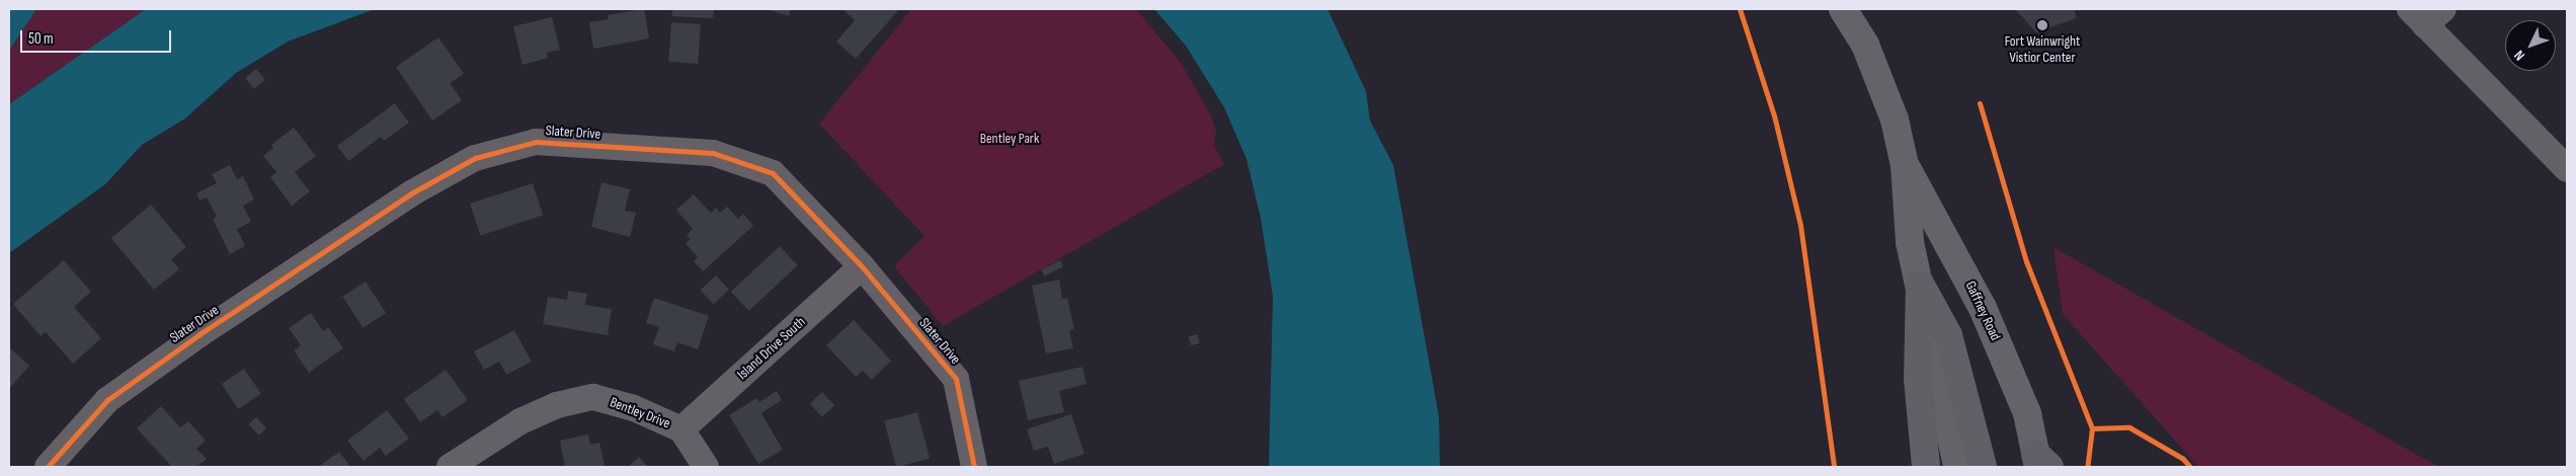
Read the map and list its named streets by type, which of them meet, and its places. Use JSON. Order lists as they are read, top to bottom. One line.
{"streets":{"main road":["Gaffney Road"],"street":["Slater Drive","Island Drive South","Bentley Drive"]},"crossings":[["Slater Drive","Island Drive South"],["Island Drive South","Bentley Drive"]],"parks":["Bentley Park"],"places":["Fort Wainwright Vistior Center"],"scale_bar":"50 m","north":"bottom left"}
